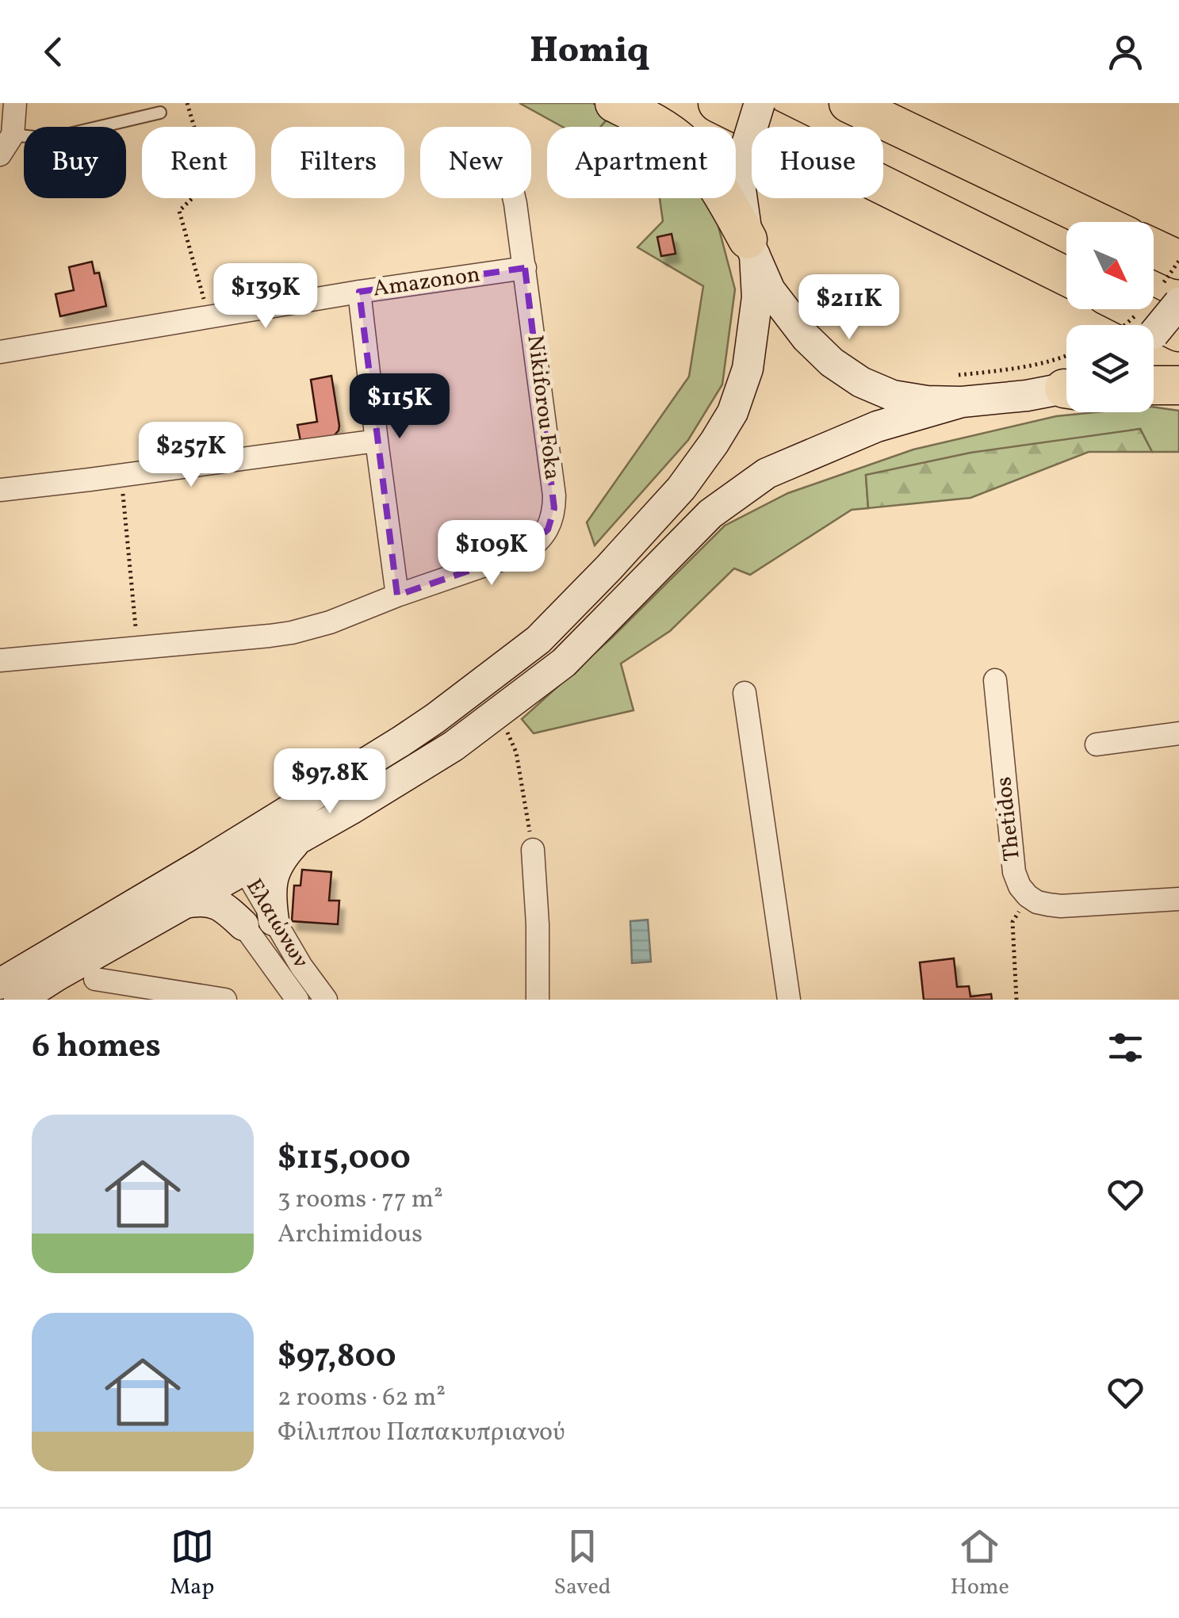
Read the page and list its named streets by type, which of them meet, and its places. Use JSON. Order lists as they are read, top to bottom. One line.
{"streets":{"street":["Amazonon","Nikiforou Foka","Thetidos","Ελαιώνων"]},"crossings":[["Amazonon","Nikiforou Foka"]],"north":"bottom right","page":{"header":"Homiq","chip":["Buy","Rent","Filters","New","Apartment","House"],"price":["$139K","$211K","$115K","$257K","$109K","$97.8K"],"heading":"6 homes","list":[{"name":"$115,000","note":"3 rooms · 77 m² · Archimidous"},{"name":"$97,800","note":"2 rooms · 62 m² · Φίλιππου Παπακυπριανού"}],"tabs":["Map","Saved","Home"]}}
